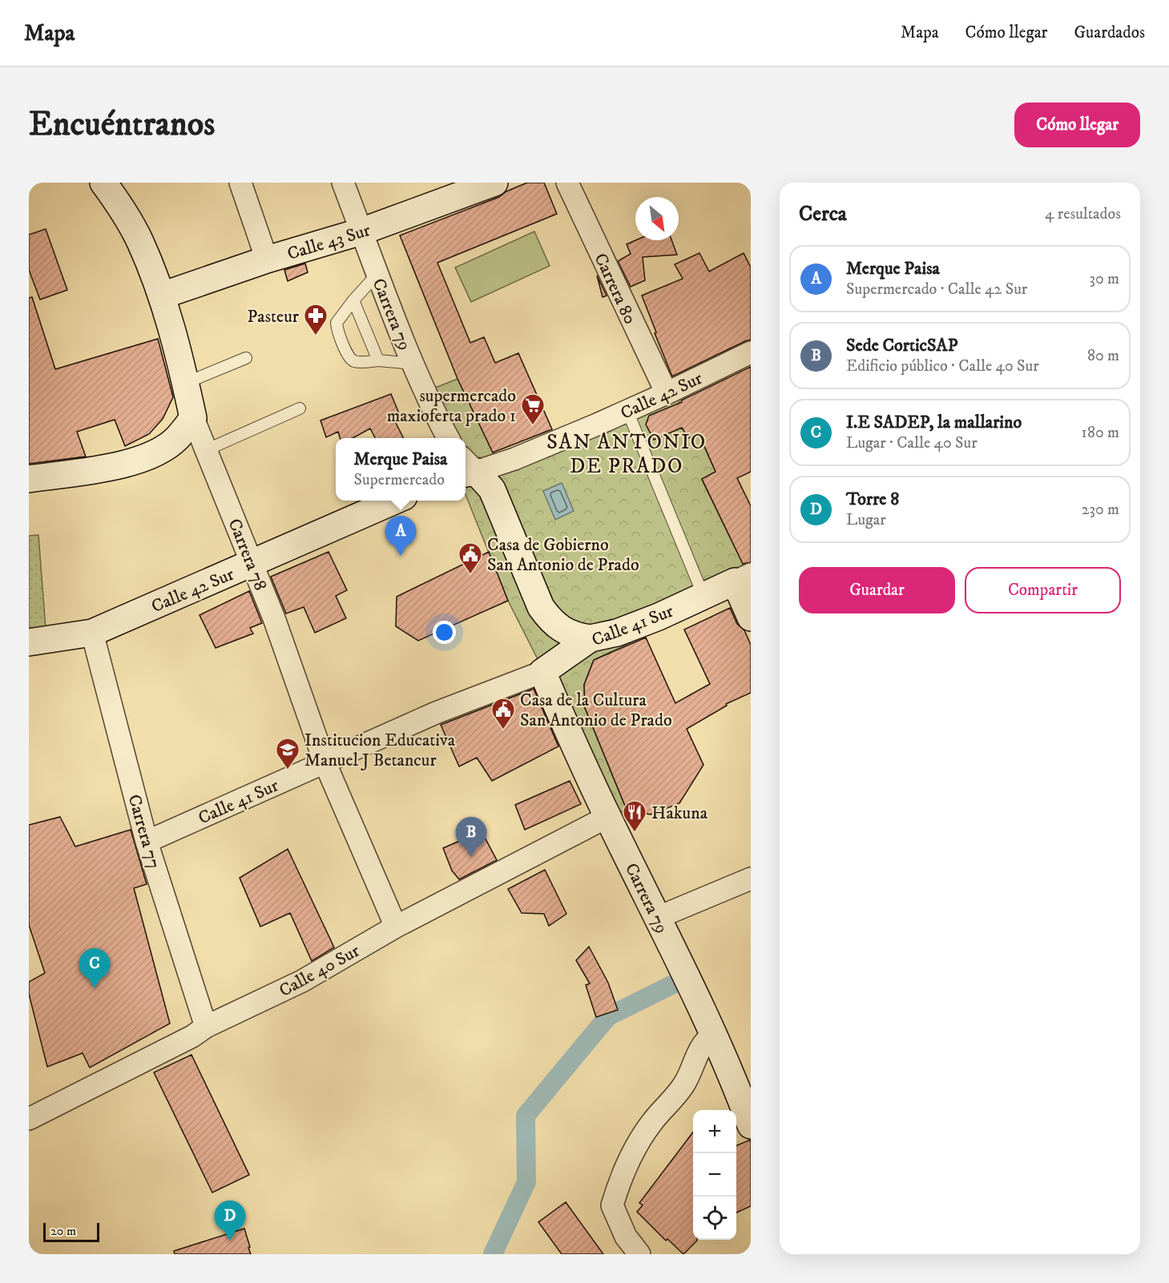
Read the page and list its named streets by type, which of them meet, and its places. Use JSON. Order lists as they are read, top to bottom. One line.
{"streets":{"main road":["Calle 43 Sur","Carrera 79","Calle 42 Sur","Carrera 78","Calle 41 Sur"],"street":["Carrera 80","Carrera 77","Calle 40 Sur"]},"crossings":[["Calle 43 Sur","Carrera 79"],["Calle 43 Sur","Carrera 78"],["Carrera 80","Calle 42 Sur"],["Carrera 79","Calle 42 Sur"],["Carrera 79","Calle 41 Sur"],["Carrera 79","Calle 40 Sur"],["Calle 42 Sur","Carrera 78"],["Calle 42 Sur","Carrera 77"],["Carrera 78","Calle 41 Sur"],["Carrera 78","Calle 40 Sur"],["Calle 41 Sur","Carrera 77"],["Carrera 77","Calle 40 Sur"]],"districts":["SAN ANTONIO DE PRADO"],"places":{"pharmacy":["Pasteur"],"supermarket":["supermercado maxioferta prado 1"],"public building":["Casa de Gobierno San Antonio de Prado","Casa de la Cultura San Antonio de Prado"],"school or university":["Institucion Educativa Manuel J Betancur"],"restaurant":["Hakuna"]},"scale_bar":"20 m","north":"bottom right","page":{"header":"Mapa","nav":["Mapa","Cómo llegar","Guardados"],"buttons":["Cómo llegar",["Guardar","Compartir"]],"title":"Encuéntranos","heading":["Cerca","4 resultados"],"list":[{"mark":"A","name":"Merque Paisa","note":"Supermercado · Calle 42 Sur","value":"30 m"},{"mark":"B","name":"Sede CorticSAP","note":"Edificio público · Calle 40 Sur","value":"80 m"},{"mark":"C","name":"I.E SADEP, la mallarino","note":"Lugar · Calle 40 Sur","value":"180 m"},{"mark":"D","name":"Torre 8","note":"Lugar","value":"230 m"}],"popup":["Merque Paisa","Supermercado"],"pins":["A","B","C","D"],"map_buttons":["+","−"],"scale":"20 m"}}
